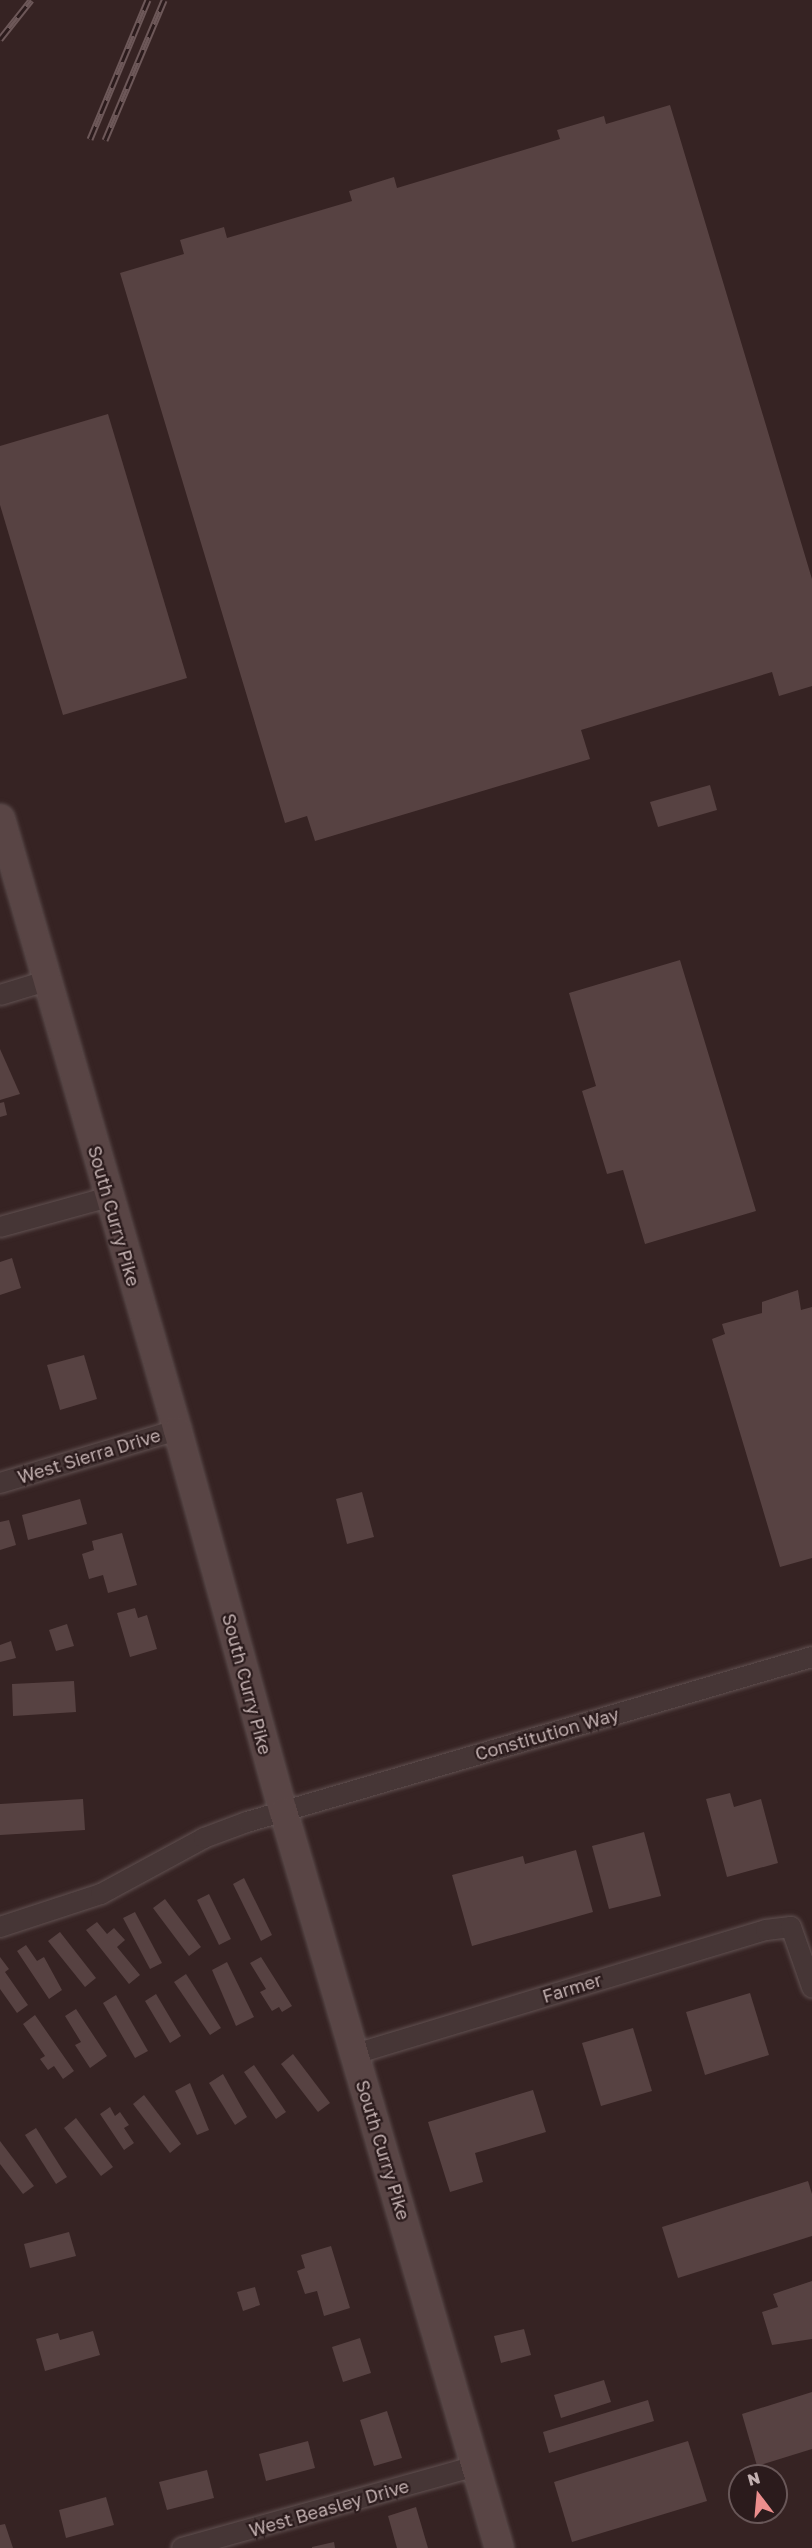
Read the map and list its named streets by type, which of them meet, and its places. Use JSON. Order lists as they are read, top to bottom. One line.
{"streets":{"main road":["South Curry Pike"],"street":["West Sierra Drive","Constitution Way","Farmer","West Beasley Drive"]},"crossings":[["South Curry Pike","West Sierra Drive"],["South Curry Pike","Constitution Way"],["South Curry Pike","Farmer"],["South Curry Pike","West Beasley Drive"]],"north":"top"}
